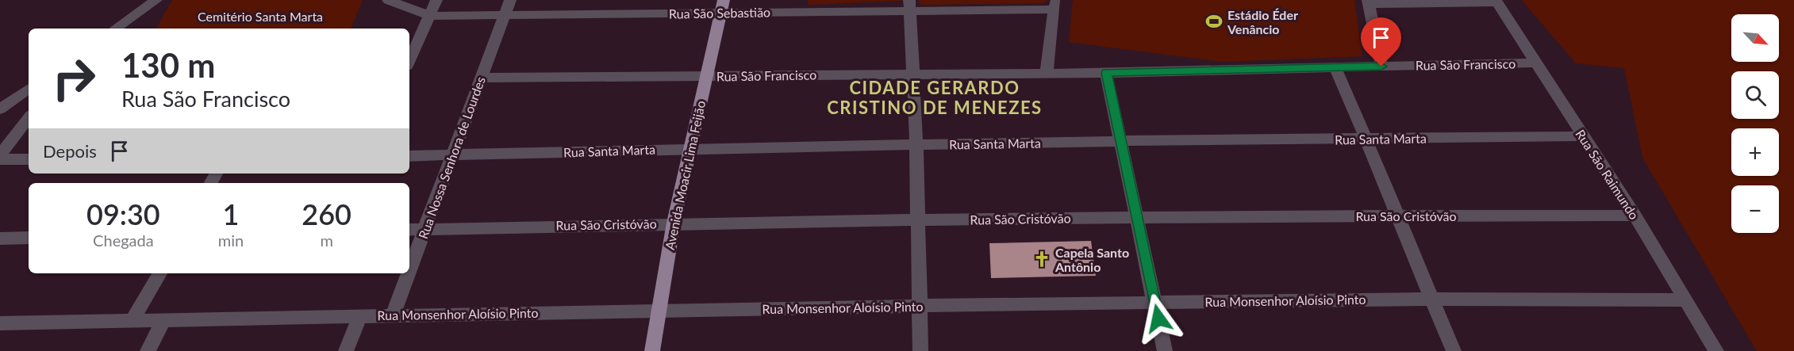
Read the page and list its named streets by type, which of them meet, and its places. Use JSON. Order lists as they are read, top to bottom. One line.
{"streets":{"main road":["Avenida Moacir Lima Feijão"],"street":["Rua São Sebastião","Rua São Francisco","Rua Santa Marta","Rua Nossa Senhora de Lourdes","Rua São Raimundo","Rua São Cristóvão","Rua Monsenhor Aloísio Pinto"]},"crossings":[["Rua São Sebastião","Rua Nossa Senhora de Lourdes"],["Rua São Sebastião","Avenida Moacir Lima Feijão"],["Rua São Francisco","Rua Nossa Senhora de Lourdes"],["Rua São Francisco","Rua São Raimundo"],["Rua São Francisco","Avenida Moacir Lima Feijão"],["Rua Santa Marta","Rua Nossa Senhora de Lourdes"],["Rua Santa Marta","Rua São Raimundo"],["Rua Santa Marta","Avenida Moacir Lima Feijão"],["Rua Nossa Senhora de Lourdes","Rua São Cristóvão"],["Rua Nossa Senhora de Lourdes","Rua Monsenhor Aloísio Pinto"],["Rua São Raimundo","Rua São Cristóvão"],["Rua São Raimundo","Rua Monsenhor Aloísio Pinto"],["Avenida Moacir Lima Feijão","Rua São Cristóvão"],["Avenida Moacir Lima Feijão","Rua Monsenhor Aloísio Pinto"]],"districts":["CIDADE GERARDO CRISTINO DE MENEZES"],"parks":["Cemitério Santa Marta"],"places":{"sports":["Estádio Éder Venâncio"],"church":["Capela Santo Antônio"]},"north":"bottom right","page":{"map_buttons":["+","−"],"turn":["130 m","Rua São Francisco"],"then":"Depois","eta":["09:30","Chegada","1","min","260","m"]}}
